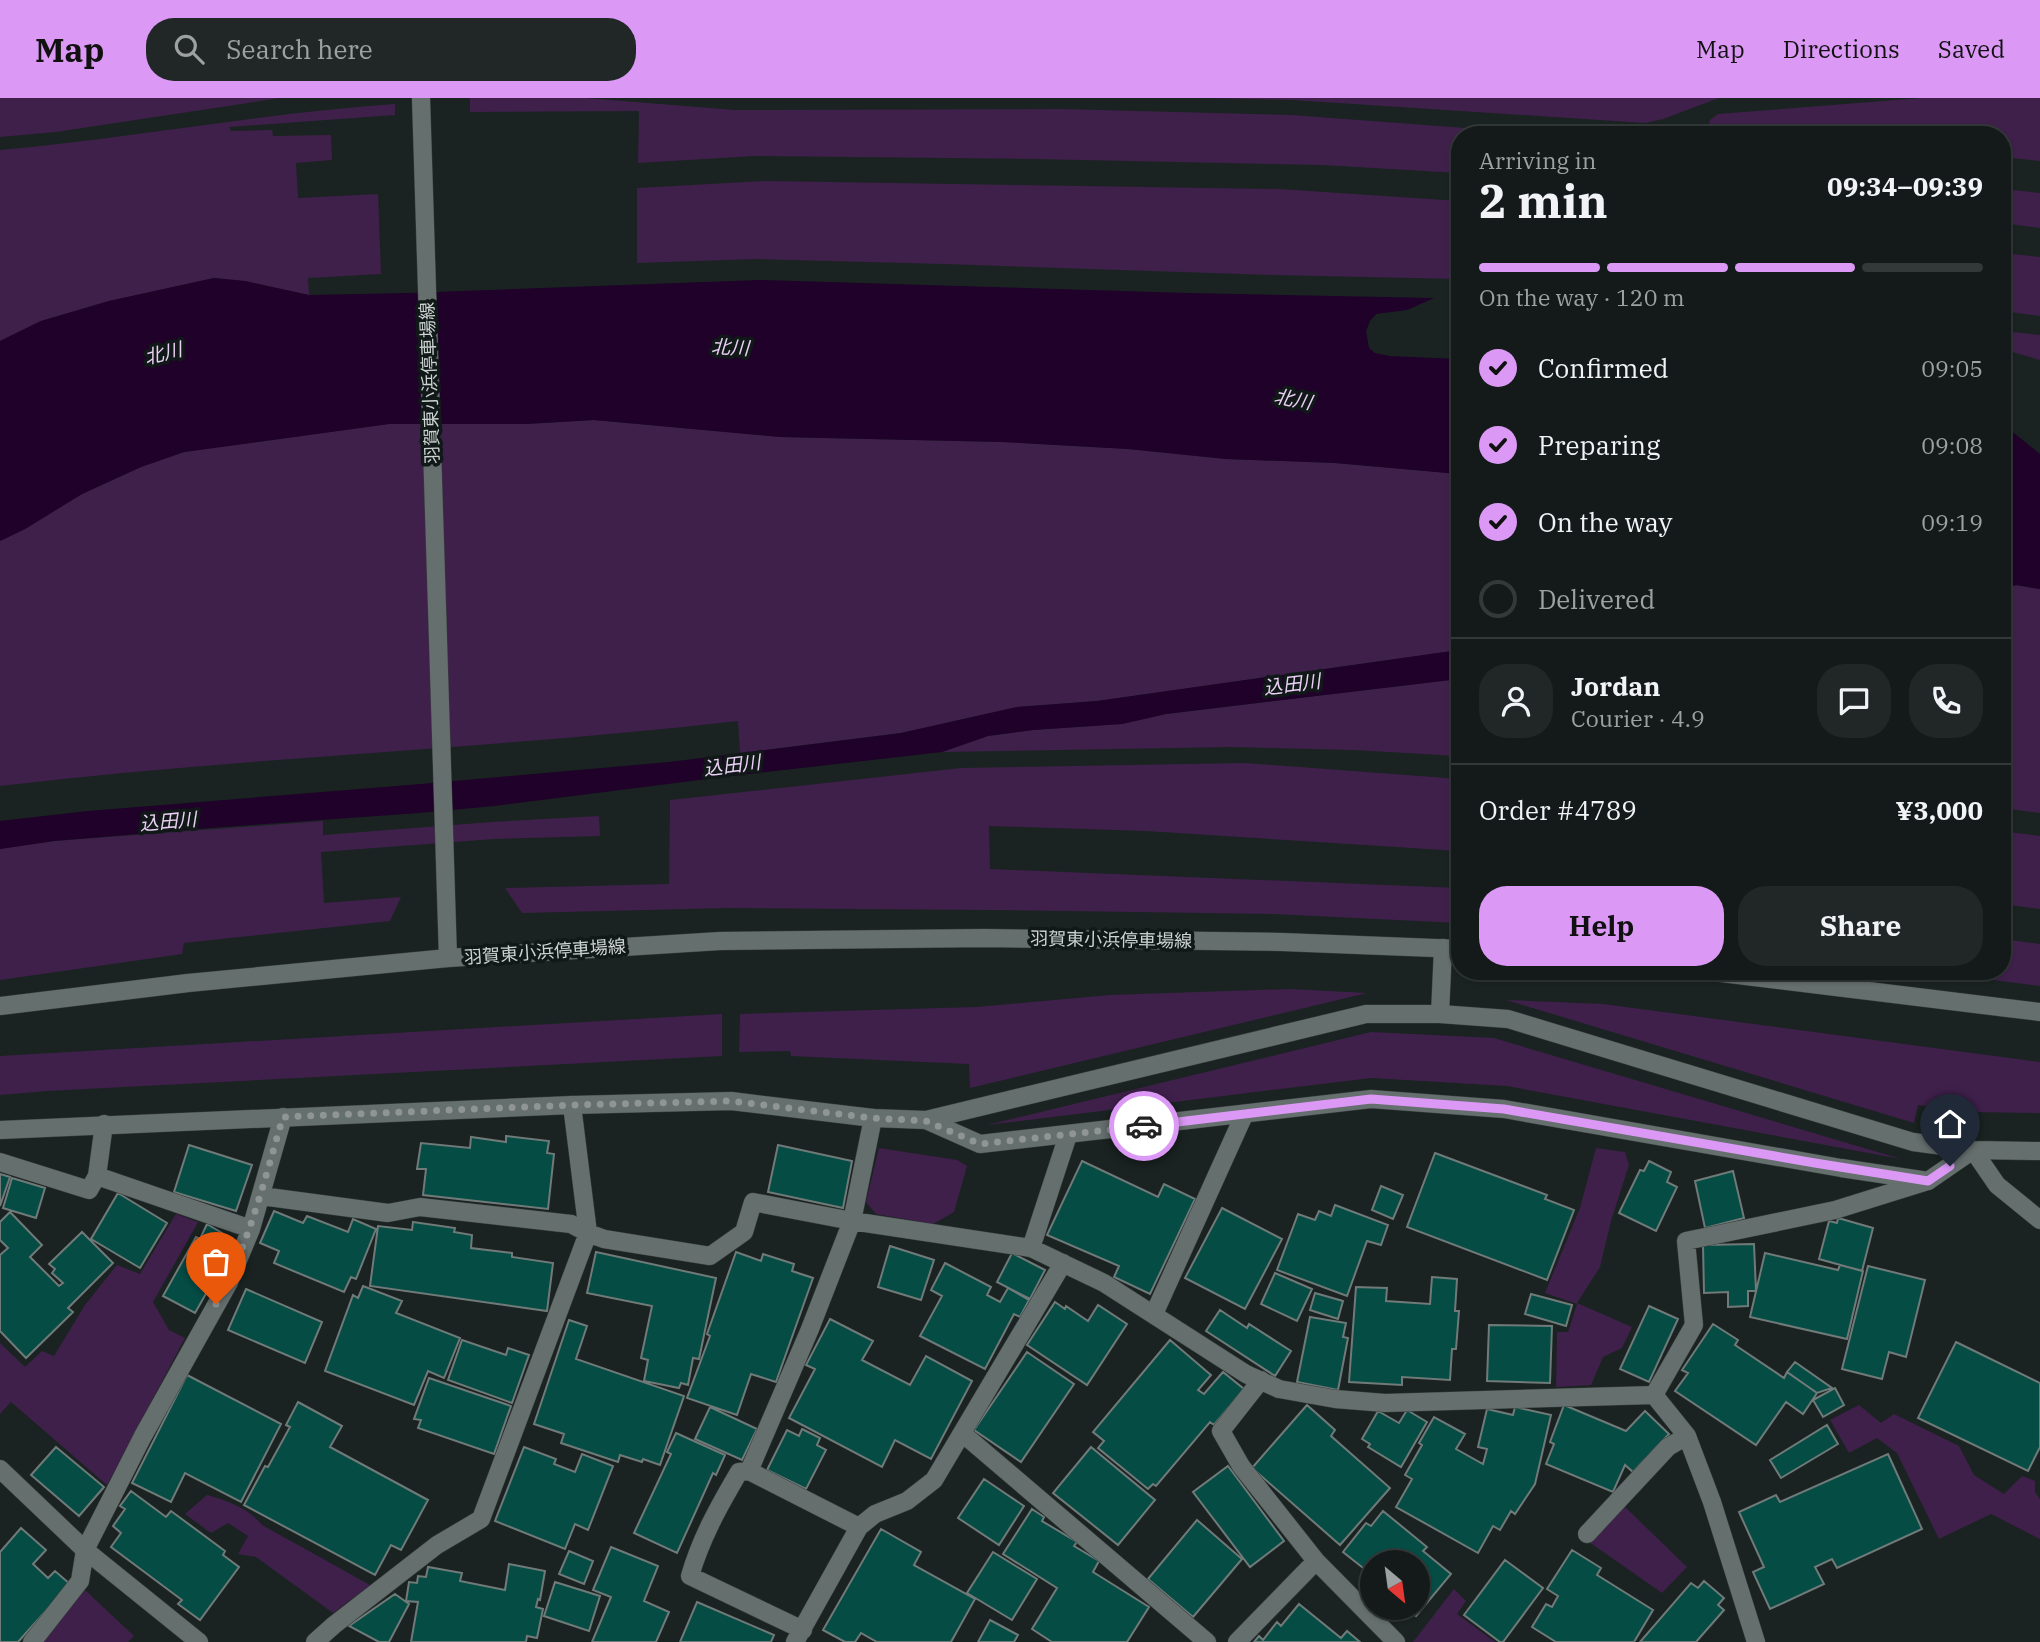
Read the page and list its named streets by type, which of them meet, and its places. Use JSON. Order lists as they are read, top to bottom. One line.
{"streets":{"street":["羽賀東小浜停車場線"]},"water":["北川","込田川"],"north":"bottom right","page":{"header":"Map","search":"Search here","nav":["Map","Directions","Saved"],"heading":["2 min","Arriving in","09:34–09:39"],"panel":["Jordan","Courier · 4.9","Order #4789","¥3,000"],"bar":"On the way · 120 m","list":[["Confirmed","09:05"],["Preparing","09:08"],["On the way","09:19"],"Delivered"],"buttons":["Help","Share"]}}
